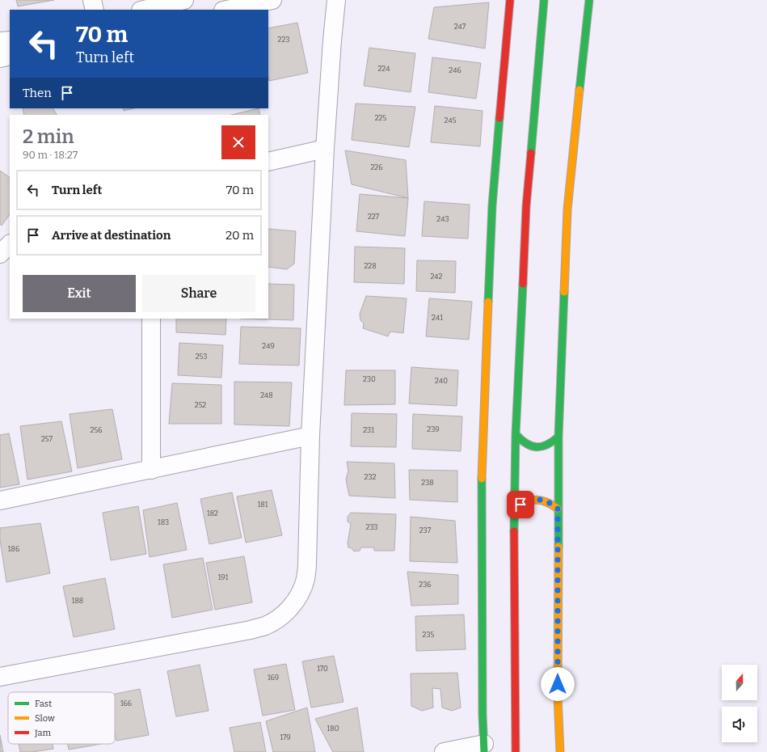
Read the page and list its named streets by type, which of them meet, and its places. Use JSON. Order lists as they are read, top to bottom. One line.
{"house_numbers":["247","223","224","246","225","245","226","227","243","228","242","241","249","253","230","240","248","252","239","256","231","257","232","238","181","182","183","233","237","186","191","236","188","235","170","169","166","180","179"],"legend":["Fast","Slow","Jam"],"north":"top","page":{"turn":["70 m","Turn left"],"then":"Then","heading":["2 min","90 m · 18:27"],"list":[{"name":"Turn left","value":"70 m"},{"name":"Arrive at destination","value":"20 m"}],"buttons":["Exit","Share"]}}
